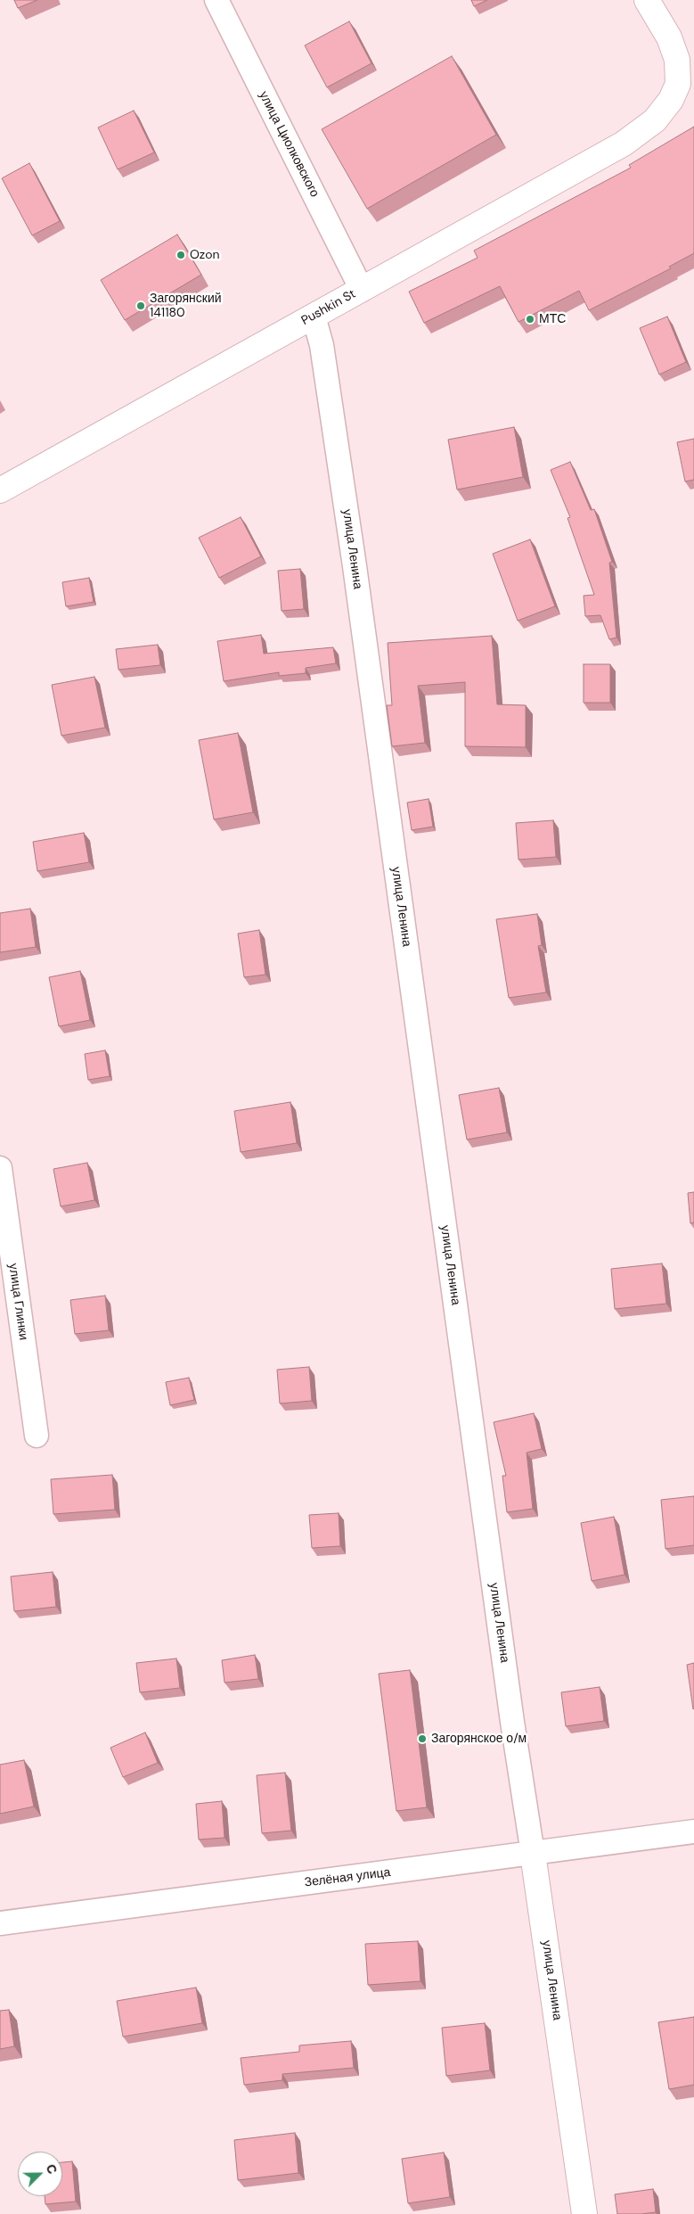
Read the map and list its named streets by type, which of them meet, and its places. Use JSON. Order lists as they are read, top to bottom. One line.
{"streets":{"main road":["Pushkin St","улица Ленина"],"street":["улица Циолковского","улица Глинки","Зелёная улица"]},"crossings":[["улица Циолковского","Pushkin St"],["Pushkin St","улица Ленина"],["улица Ленина","Зелёная улица"]],"places":["Ozon","Загорянский 141180","МТС","Загорянское о/м"],"north":"top right"}
